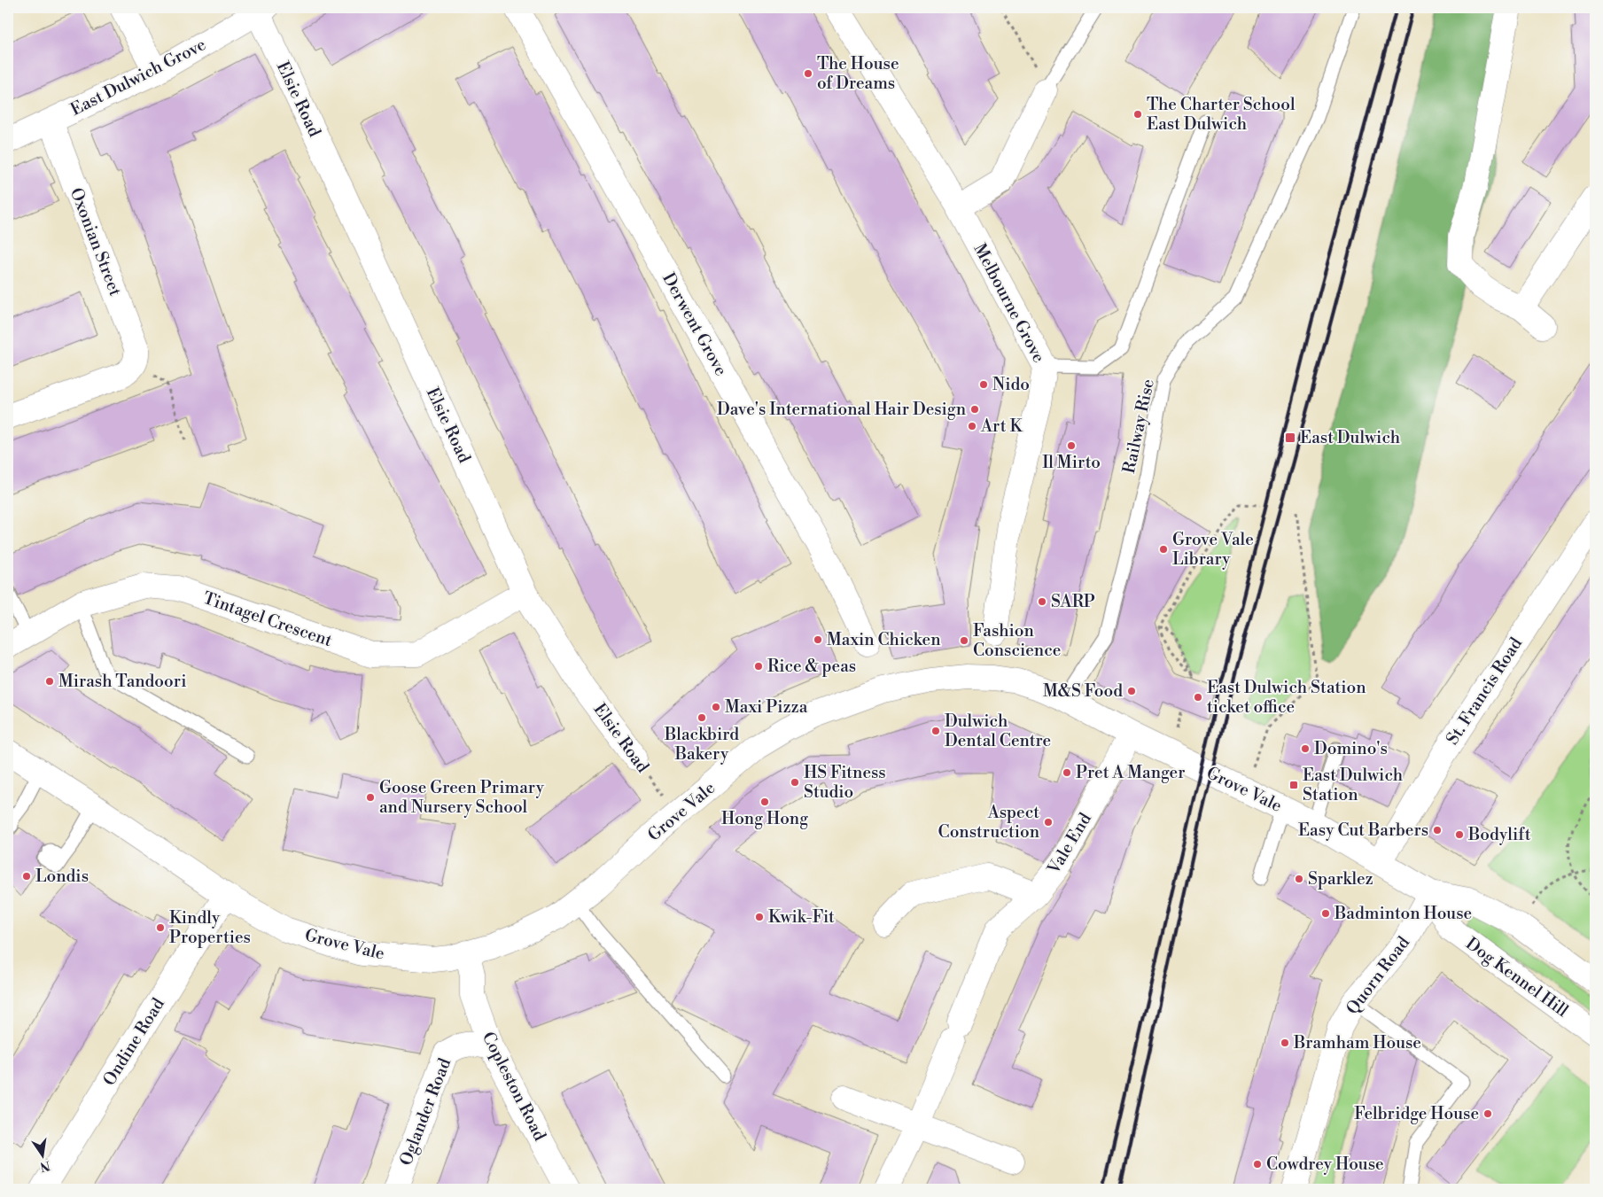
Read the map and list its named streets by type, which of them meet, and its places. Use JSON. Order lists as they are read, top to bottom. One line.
{"streets":{"street":["East Dulwich Grove","Elsie Road","Oxonian Street","Melbourne Grove","Derwent Grove","Tintagel Crescent","St. Francis Road","Grove Vale","Vale End","Quorn Road","Dog Kennel Hill","Ondine Road","Copleston Road","Oglander Road"],"lane":["Railway Rise"]},"crossings":[["East Dulwich Grove","Elsie Road"],["East Dulwich Grove","Oxonian Street"],["Elsie Road","Tintagel Crescent"],["Elsie Road","Grove Vale"],["Railway Rise","Grove Vale"],["St. Francis Road","Grove Vale"],["Grove Vale","Vale End"],["Grove Vale","Ondine Road"],["Grove Vale","Copleston Road"],["Quorn Road","Dog Kennel Hill"],["Copleston Road","Oglander Road"]],"places":{"other":["The House of Dreams","The Charter School East Dulwich","Nido","Dave's International Hair Design","Art K","Il Mirto","Grove Vale Library","SARP","Maxin Chicken","Fashion Conscience","Rice & peas","Mirash Tandoori","M&S Food","East Dulwich Station ticket office","Maxi Pizza","Blackbird Bakery","Dulwich Dental Centre","Domino's","Pret A Manger","HS Fitness Studio","Goose Green Primary and Nursery School","Hong Hong","Aspect Construction","Easy Cut Barbers","Bodylift","Londis","Sparklez","Badminton House","Kwik-Fit","Kindly Properties","Bramham House","Felbridge House","Cowdrey House"],"transit":["East Dulwich","East Dulwich Station"]},"north":"bottom"}
